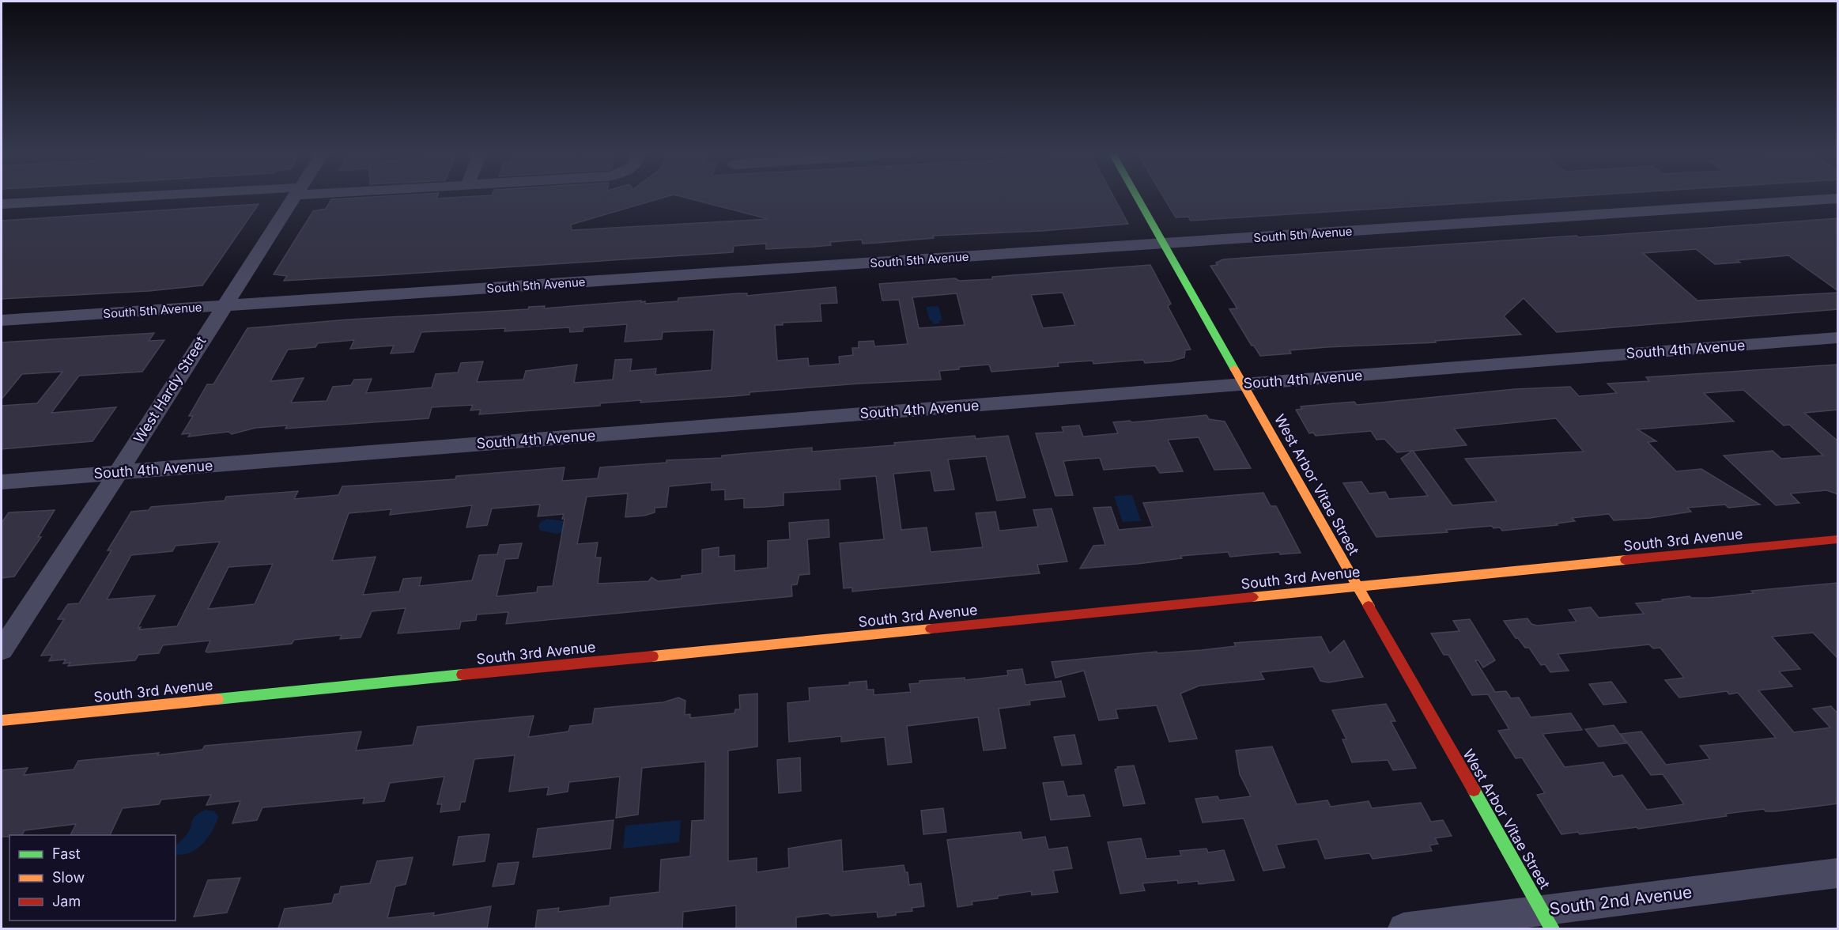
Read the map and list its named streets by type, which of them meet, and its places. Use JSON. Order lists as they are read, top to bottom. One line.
{"streets":{"street":["South 5th Avenue","South 4th Avenue","West Hardy Street","West Arbor Vitae Street","South 3rd Avenue","South 2nd Avenue"]},"crossings":[["South 5th Avenue","West Hardy Street"],["South 5th Avenue","West Arbor Vitae Street"],["South 4th Avenue","West Hardy Street"],["South 4th Avenue","West Arbor Vitae Street"],["West Arbor Vitae Street","South 3rd Avenue"],["West Arbor Vitae Street","South 2nd Avenue"]],"legend":["Fast","Slow","Jam"]}
